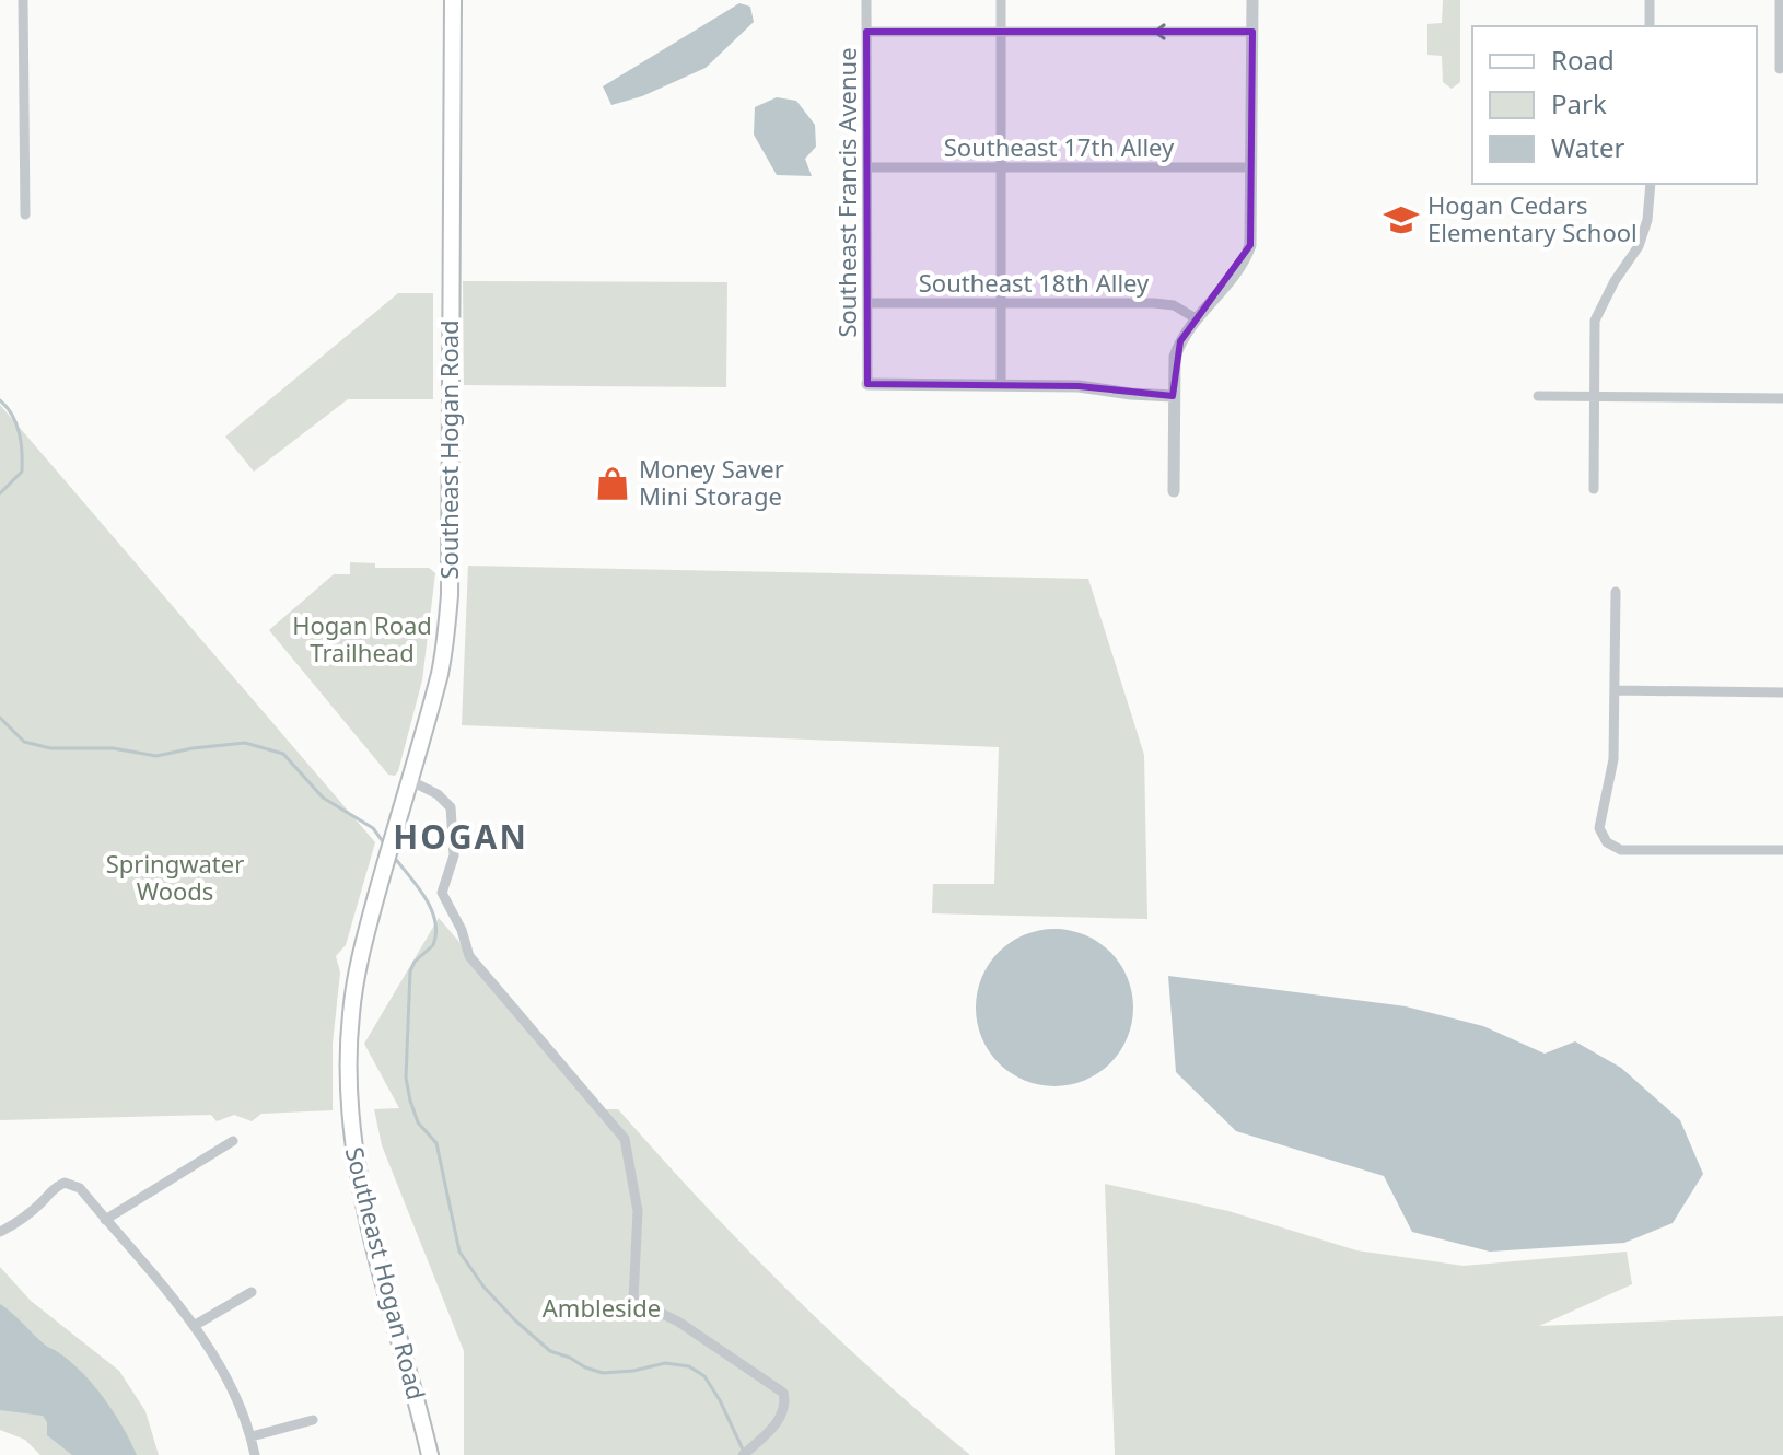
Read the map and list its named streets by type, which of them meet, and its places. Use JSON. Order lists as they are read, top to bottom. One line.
{"streets":{"main road":["Southeast Hogan Road"],"street":["Southeast 17th Alley","Southeast Francis Avenue","Southeast 18th Alley"]},"crossings":[["Southeast 17th Alley","Southeast Francis Avenue"],["Southeast Francis Avenue","Southeast 18th Alley"]],"districts":["HOGAN"],"parks":["Hogan Road Trailhead","Springwater Woods","Ambleside"],"places":{"school or university":["Hogan Cedars Elementary School"],"shop":["Money Saver Mini Storage"]},"legend":["Road","Park","Water"]}
